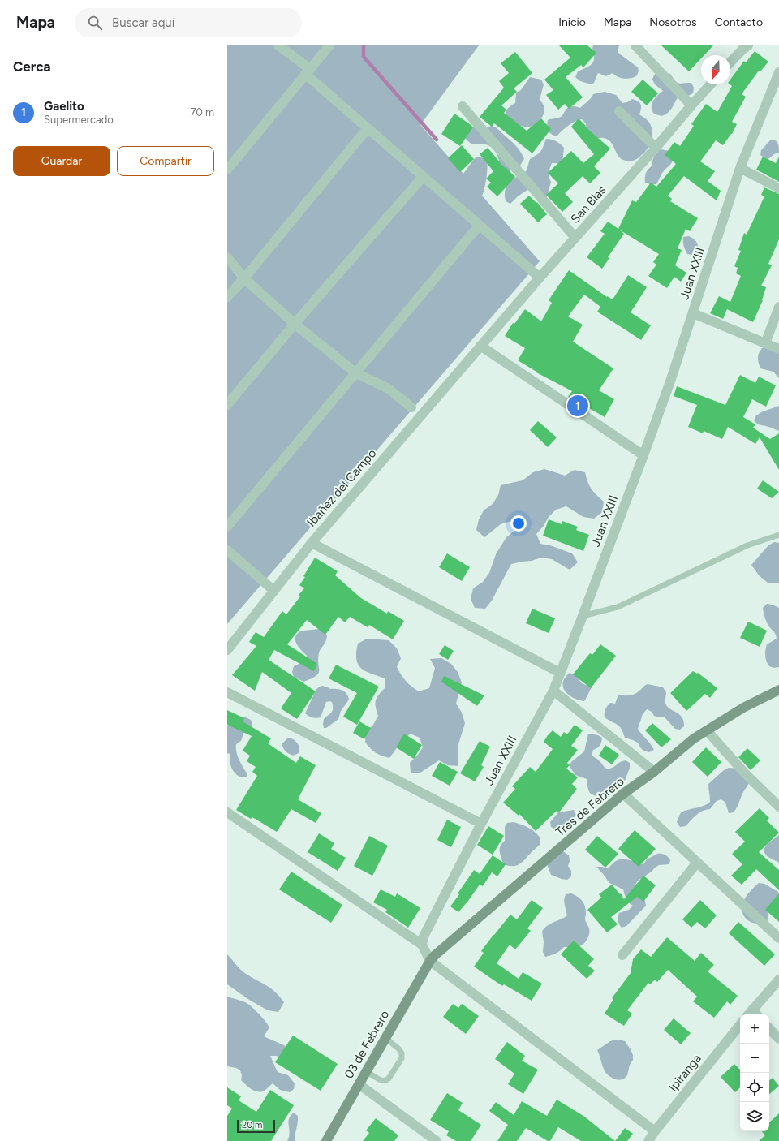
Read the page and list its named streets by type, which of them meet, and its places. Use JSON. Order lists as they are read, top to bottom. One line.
{"streets":{"street":["San Blas","Juan XXIII","Ibañez del Campo","Tres de Febrero","03 de Febrero","Ipiranga"]},"crossings":[["San Blas","Ibañez del Campo"],["Tres de Febrero","03 de Febrero"]],"scale_bar":"20 m","north":"bottom","page":{"header":"Mapa","search":"Buscar aquí","nav":["Inicio","Mapa","Nosotros","Contacto"],"heading":"Cerca","list":[{"mark":"1","name":"Gaelito","note":"Supermercado","value":"70 m"}],"buttons":["Guardar","Compartir"],"pins":"1","map_buttons":["+","−"],"scale":"20 m"}}
